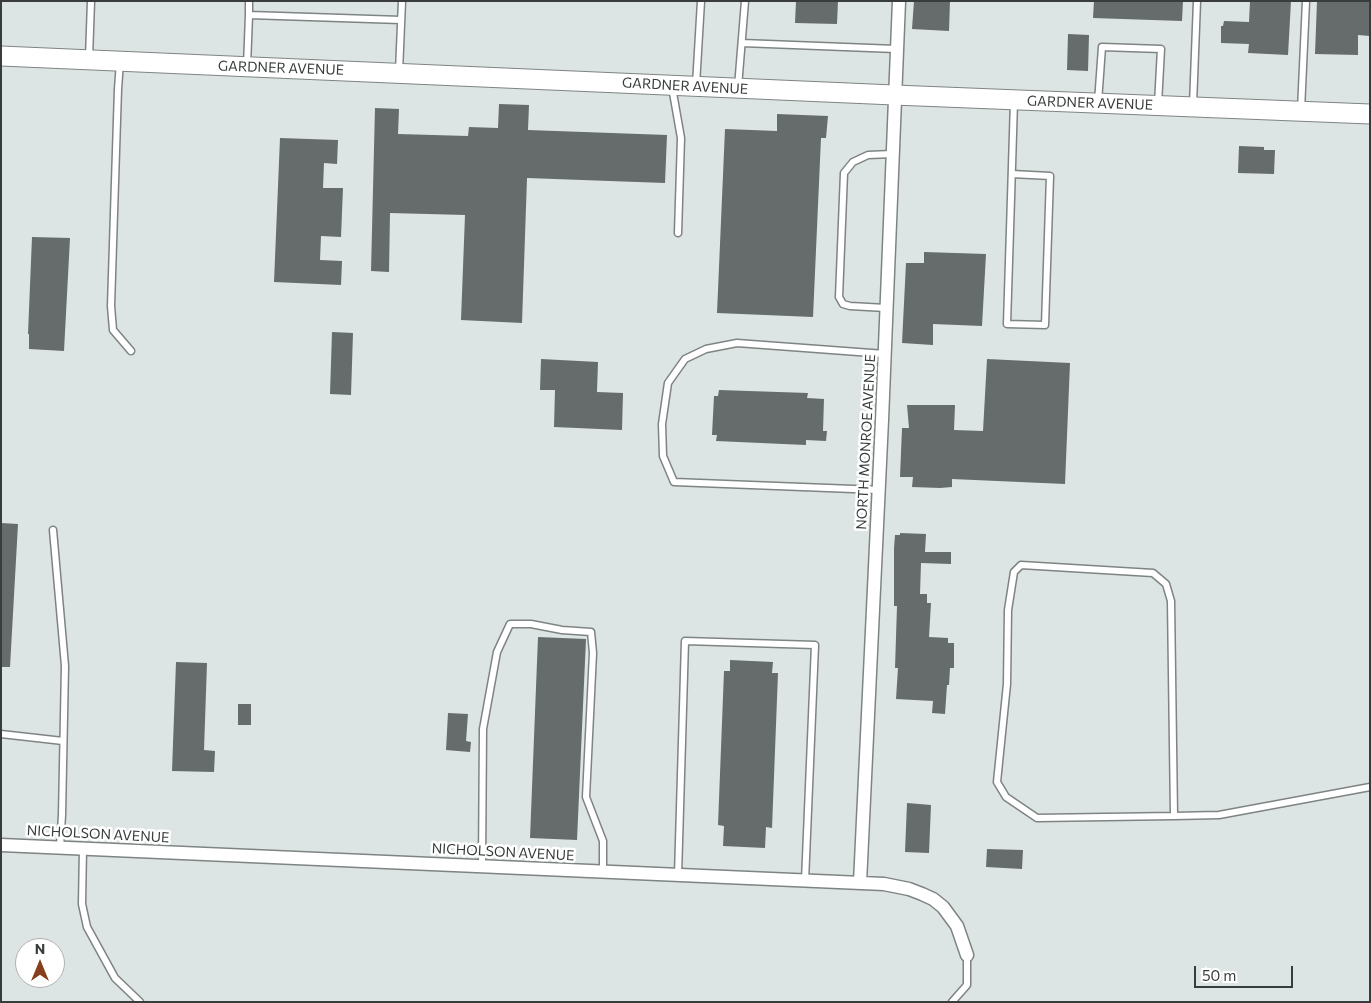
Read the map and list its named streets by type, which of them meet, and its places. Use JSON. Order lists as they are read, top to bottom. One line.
{"streets":{"street":["GARDNER AVENUE","NORTH MONROE AVENUE","NICHOLSON AVENUE"]},"crossings":[["GARDNER AVENUE","NORTH MONROE AVENUE"],["NORTH MONROE AVENUE","NICHOLSON AVENUE"]],"scale_bar":"50 m","north":"top"}
